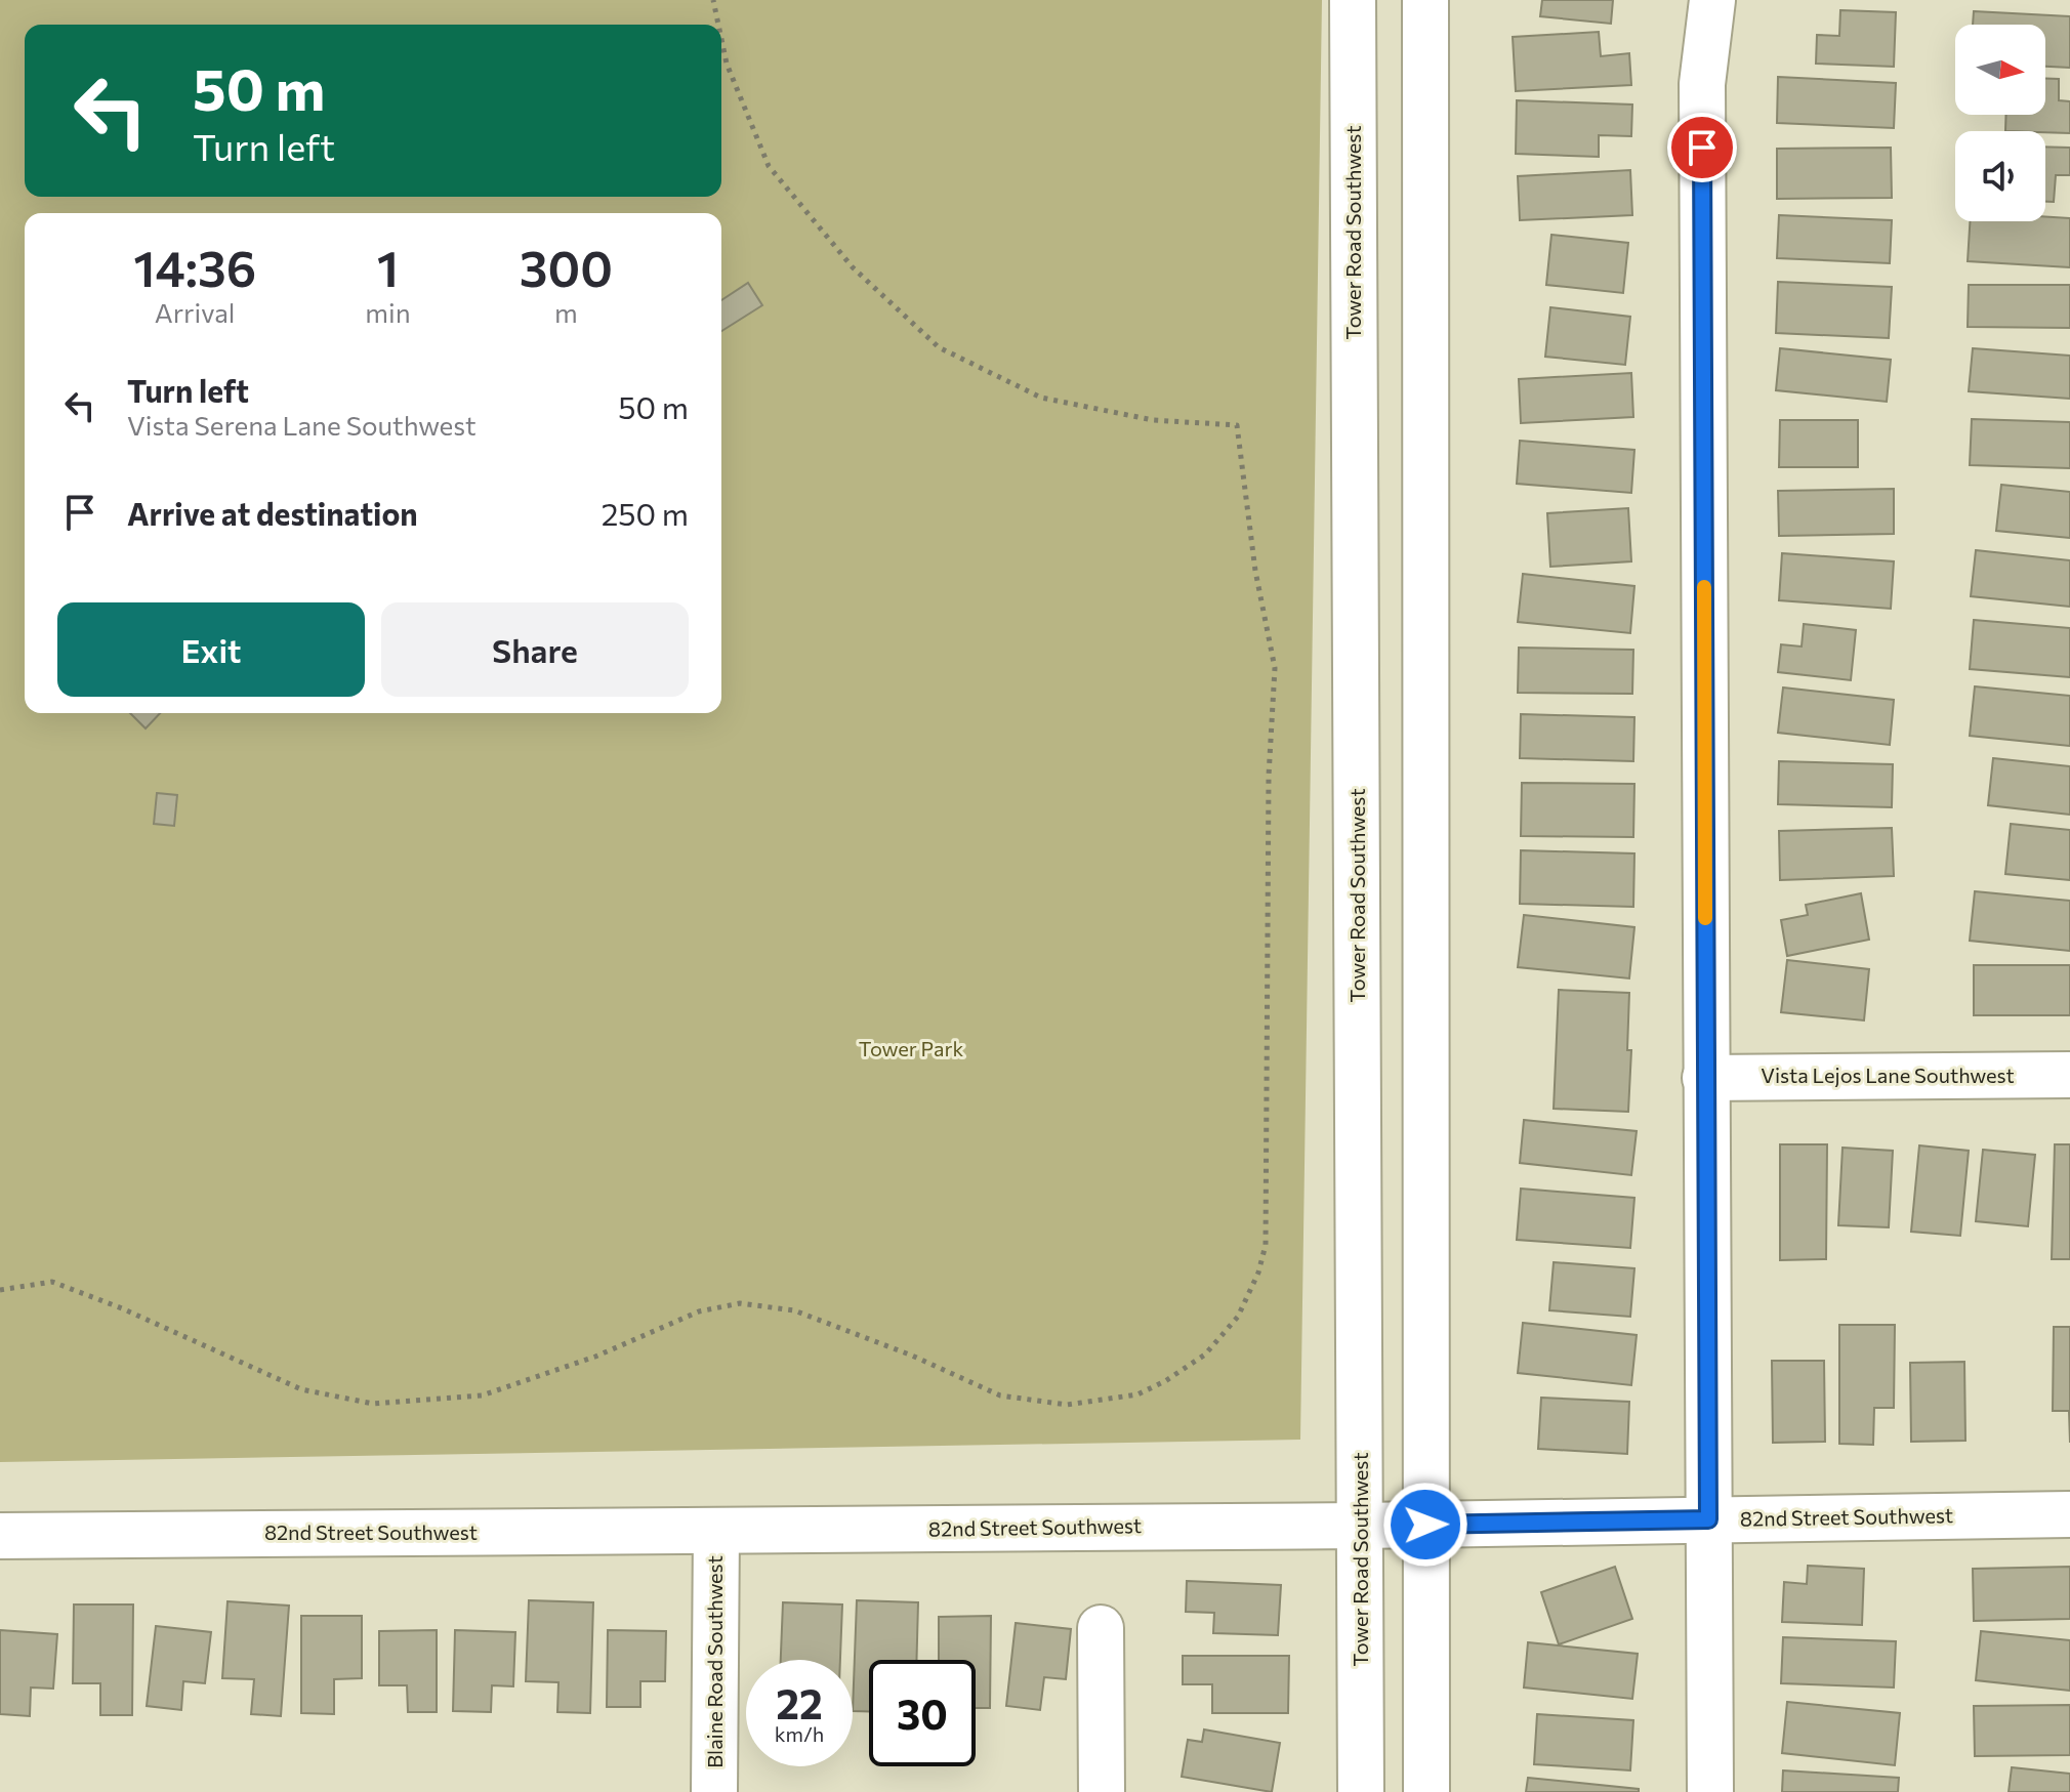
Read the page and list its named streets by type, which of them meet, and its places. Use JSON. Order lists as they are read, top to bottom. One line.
{"streets":{"street":["Tower Road Southwest","Vista Lejos Lane Southwest","82nd Street Southwest","Blaine Road Southwest"]},"crossings":[["Tower Road Southwest","82nd Street Southwest"],["82nd Street Southwest","Blaine Road Southwest"]],"parks":["Tower Park"],"north":"right","page":{"turn":["50 m","Turn left"],"eta":["14:36","Arrival","1","min","300","m"],"list":[{"name":"Turn left","note":"Vista Serena Lane Southwest","value":"50 m"},{"name":"Arrive at destination","value":"250 m"}],"buttons":["Exit","Share"],"speed":"22 km/h","limit":"30"}}
